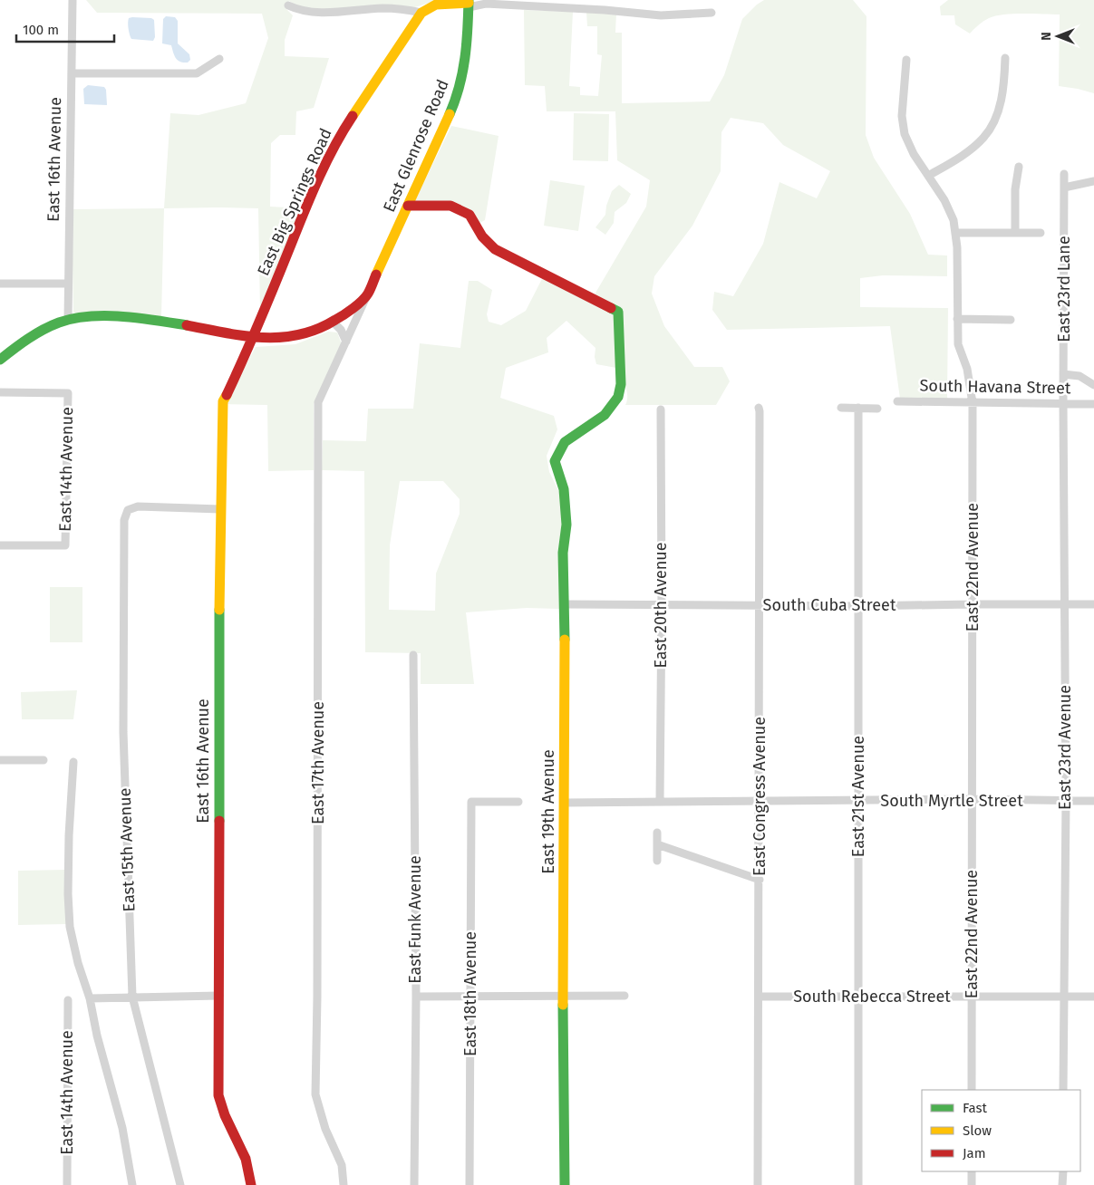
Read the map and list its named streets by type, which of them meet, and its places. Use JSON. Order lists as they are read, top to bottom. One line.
{"streets":{"street":["East Glenrose Road","East 16th Avenue","East Big Springs Road","East 23rd Lane","South Havana Street","East 14th Avenue","East 22nd Avenue","East 20th Avenue","South Cuba Street","East 23rd Avenue","East 17th Avenue","East Congress Avenue","East 21st Avenue","South Myrtle Street","East 19th Avenue","East 15th Avenue","East Funk Avenue","East 18th Avenue","South Rebecca Street"]},"crossings":[["East Glenrose Road","East 17th Avenue"],["East Glenrose Road","East 19th Avenue"],["East 16th Avenue","East Big Springs Road"],["East 16th Avenue","East 15th Avenue"],["East 23rd Lane","South Havana Street"],["East 23rd Lane","East 23rd Avenue"],["South Havana Street","East 22nd Avenue"],["South Havana Street","East 23rd Avenue"],["East 22nd Avenue","South Cuba Street"],["East 22nd Avenue","South Myrtle Street"],["East 22nd Avenue","South Rebecca Street"],["East 20th Avenue","South Cuba Street"],["East 20th Avenue","South Myrtle Street"],["South Cuba Street","East 23rd Avenue"],["South Cuba Street","East Congress Avenue"],["South Cuba Street","East 21st Avenue"],["South Cuba Street","East 19th Avenue"],["East 23rd Avenue","South Myrtle Street"],["East 23rd Avenue","South Rebecca Street"],["East Congress Avenue","South Myrtle Street"],["East Congress Avenue","South Rebecca Street"],["East 21st Avenue","South Myrtle Street"],["East 21st Avenue","South Rebecca Street"],["South Myrtle Street","East 19th Avenue"]],"legend":["Fast","Slow","Jam"],"scale_bar":"100 m","north":"left"}
